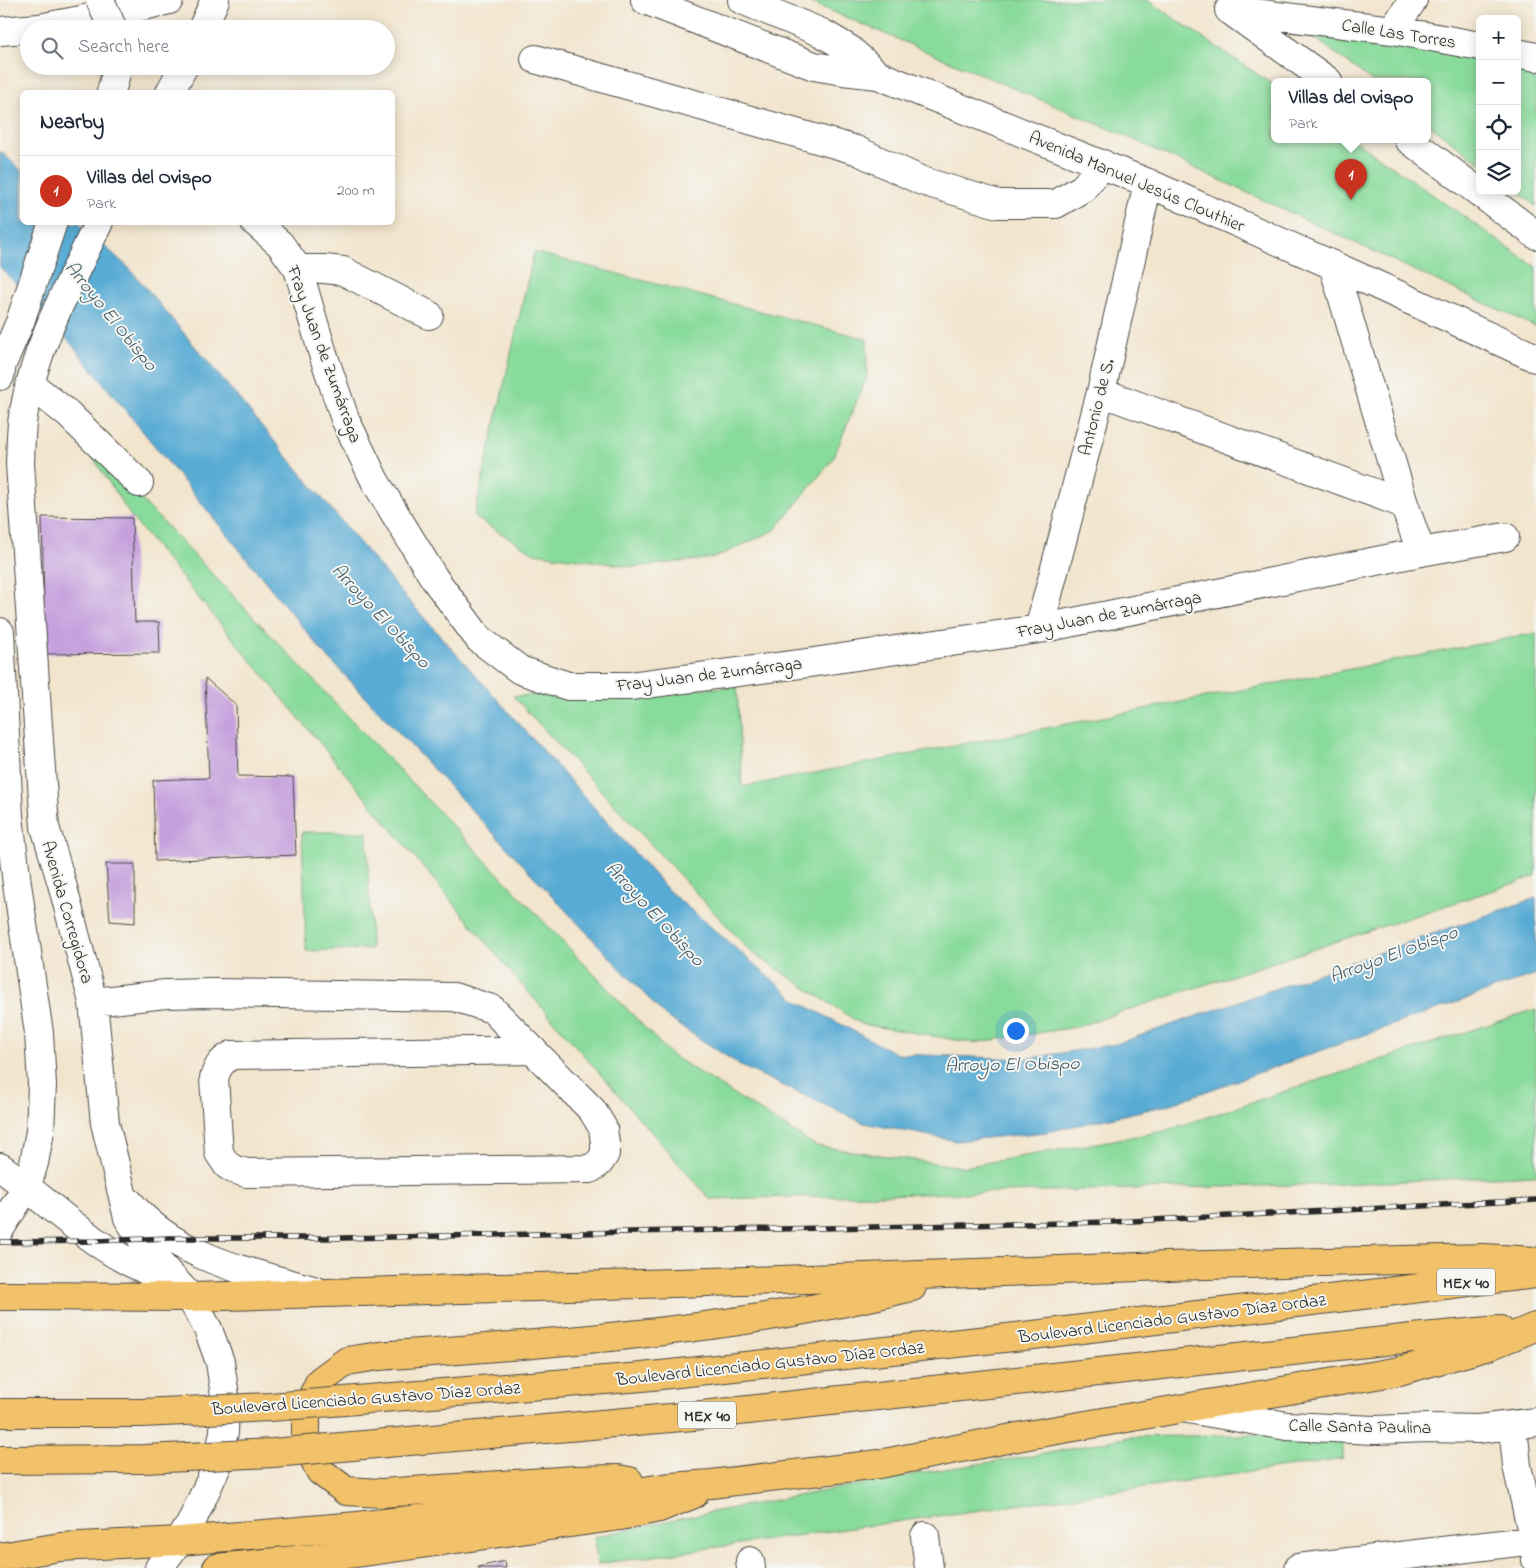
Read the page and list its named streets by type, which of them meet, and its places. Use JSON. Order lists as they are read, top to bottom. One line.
{"streets":{"main road":["MEX 40","Boulevard Licenciado Gustavo Díaz Ordaz"],"street":["Calle Las Torres","Avenida Manuel Jesús Clouthier","Fray Juan de Zumárraga","Antonio de S.","Avenida Corregidora","Calle Santa Paulina"]},"crossings":[["Avenida Manuel Jesús Clouthier","Antonio de S."],["Fray Juan de Zumárraga","Antonio de S."]],"water":["Arroyo El Obispo"],"page":{"map_buttons":["+","−"],"search":"Search here","popup":["Villas del Ovispo","Park"],"heading":"Nearby","list":[{"mark":"1","name":"Villas del Ovispo","note":"Park","value":"200 m"}],"pins":"1"}}
